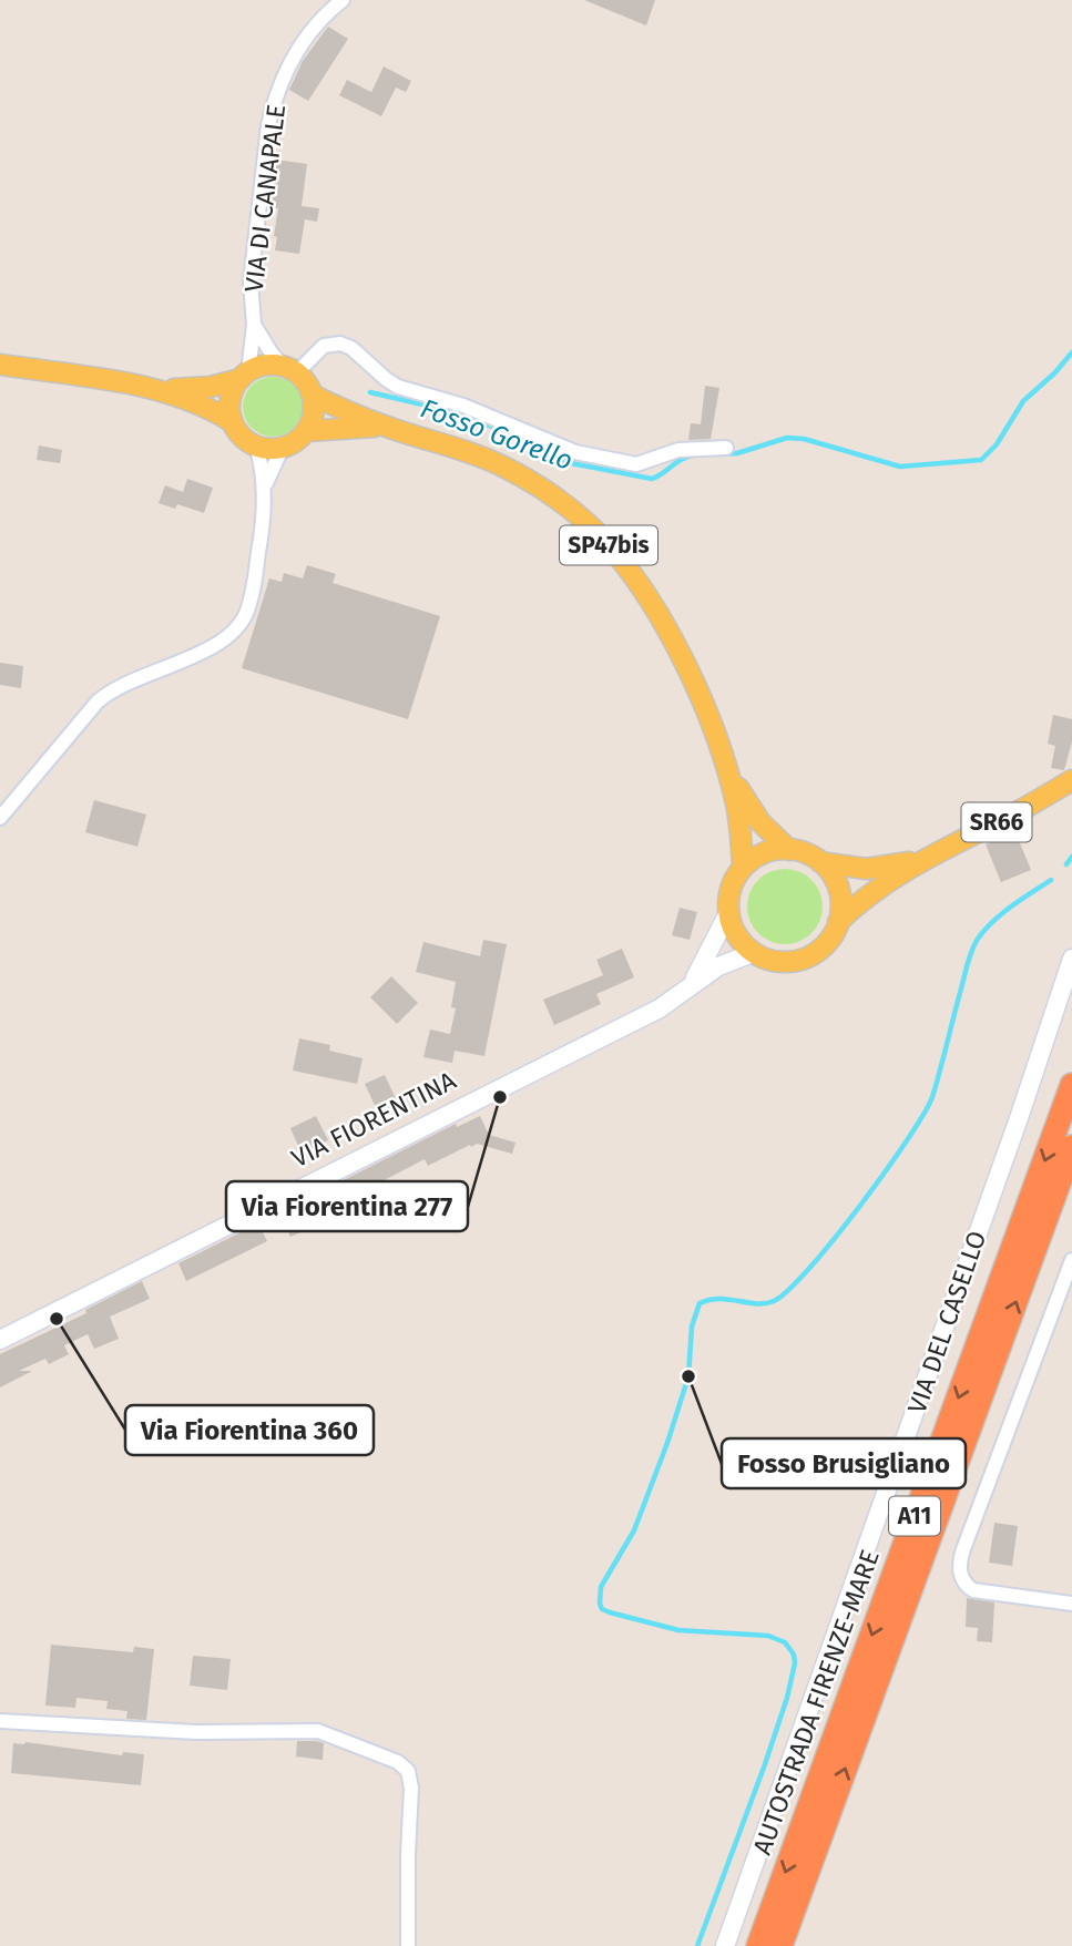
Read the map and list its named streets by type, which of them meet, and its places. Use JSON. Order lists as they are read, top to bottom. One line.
{"streets":{"highway":["A11","AUTOSTRADA FIRENZE-MARE"],"main road":["SP47bis","SR66"],"street":["VIA DI CANAPALE","VIA FIORENTINA","VIA DEL CASELLO"]},"crossings":[["VIA DI CANAPALE","SP47bis"],["SP47bis","SR66"],["SP47bis","VIA FIORENTINA"],["SR66","VIA FIORENTINA"]],"water":["Fosso Gorello"],"places":["Via Fiorentina 277","Via Fiorentina 360","Fosso Brusigliano"]}
